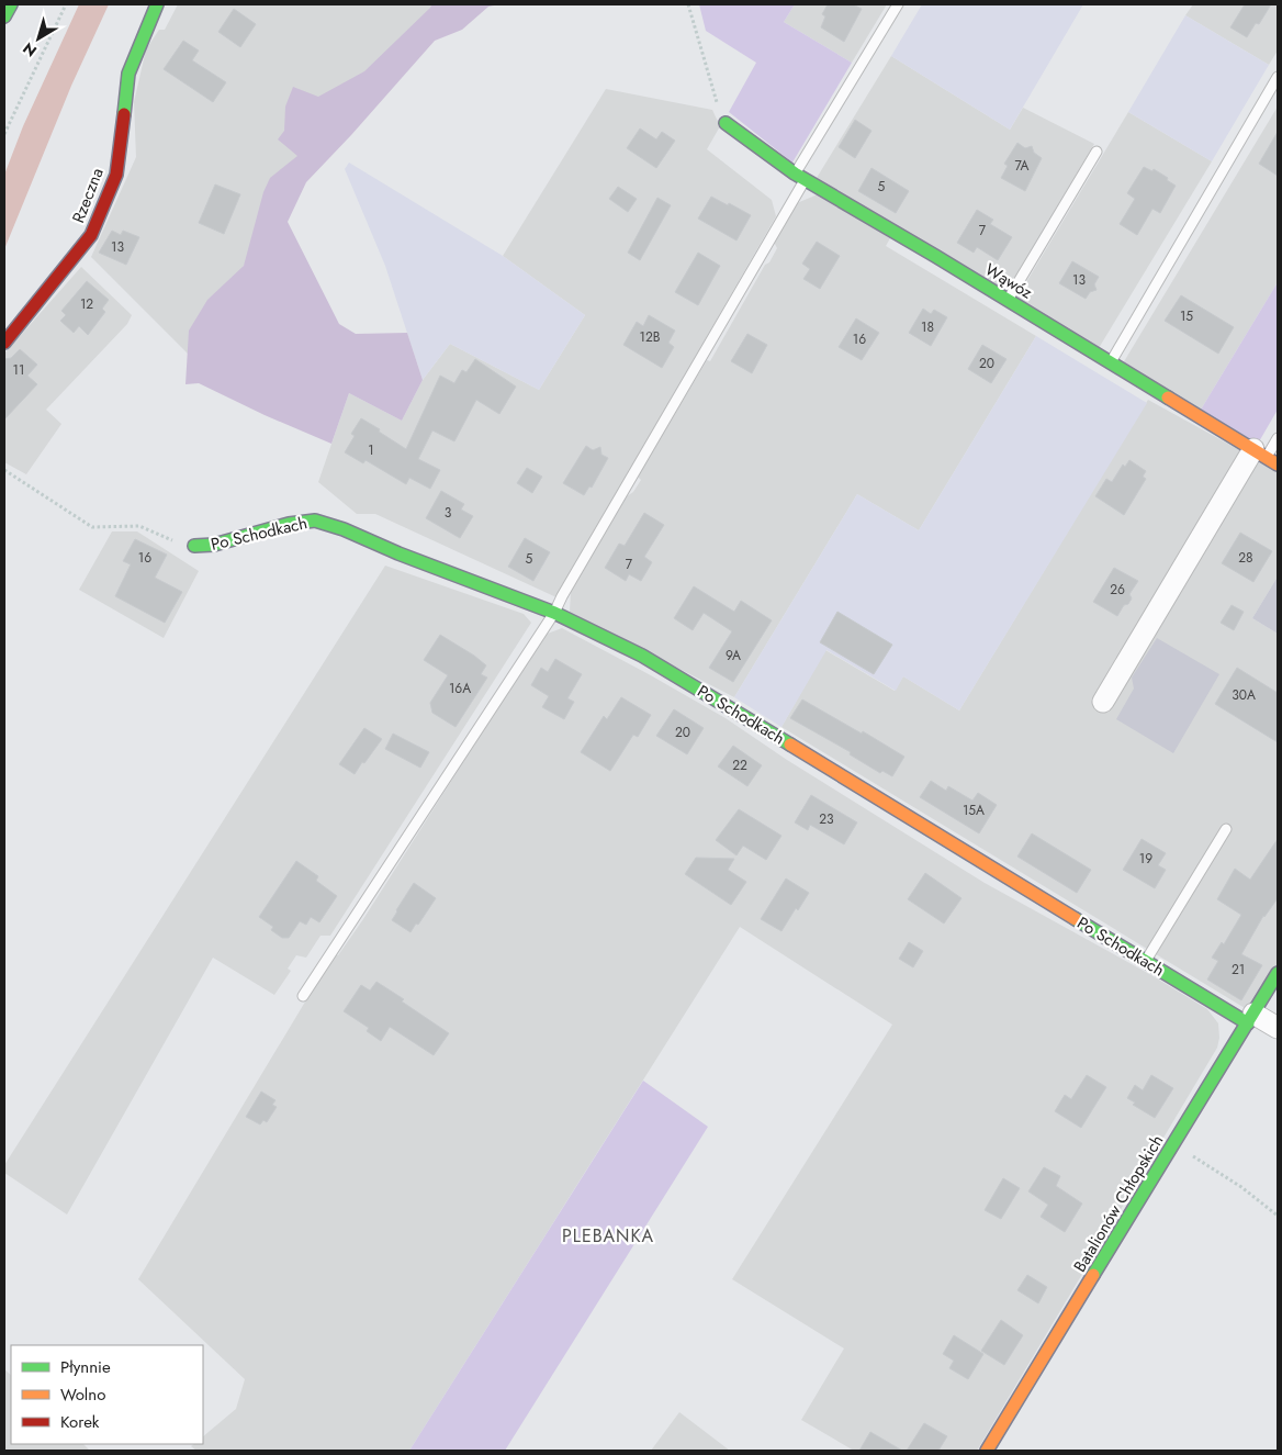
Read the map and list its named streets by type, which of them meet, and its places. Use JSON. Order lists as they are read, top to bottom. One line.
{"streets":{"street":["Rzeczna","Wąwóz","Po Schodkach","Batalionów Chłopskich"]},"crossings":[["Po Schodkach","Batalionów Chłopskich"]],"districts":["PLEBANKA"],"house_numbers":["7A","5","7","13","13","12","15","18","12B","16","20","11","1","3","16","28","5","7","26","9A","16A","30A","20","22","15A","23","19","21"],"legend":["Płynnie","Wolno","Korek"],"north":"bottom left"}
